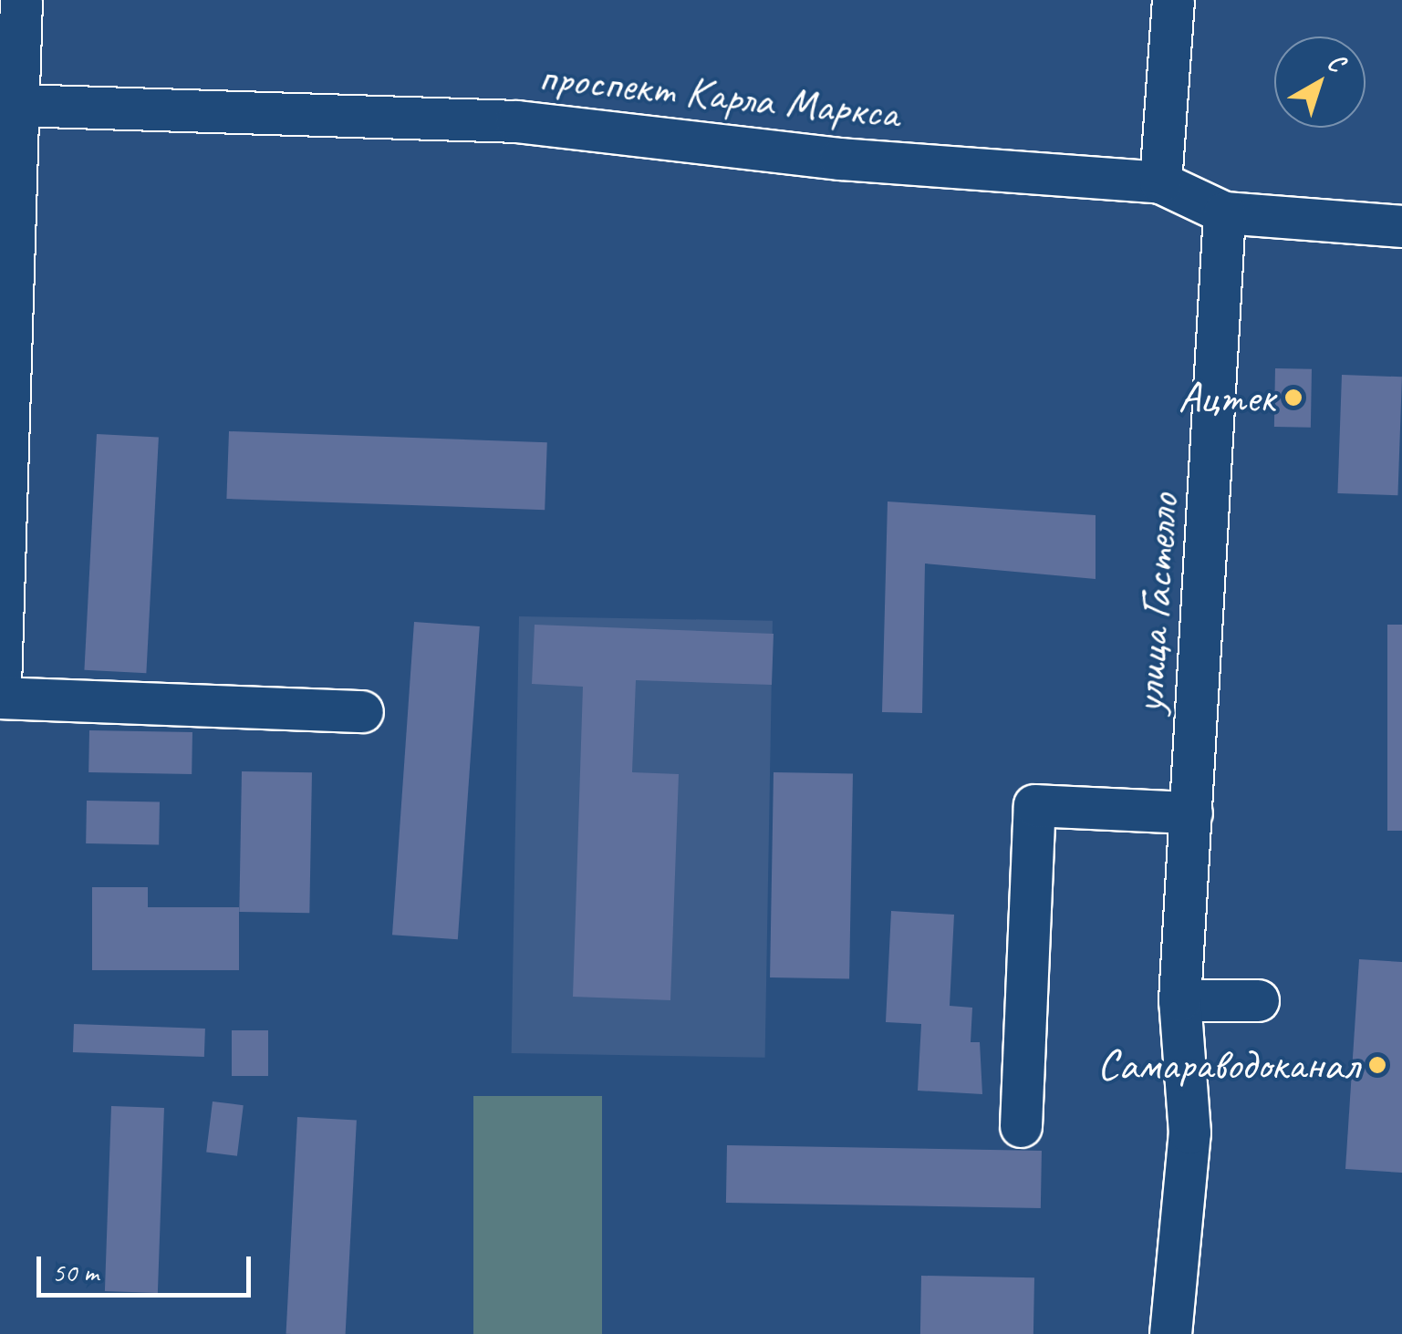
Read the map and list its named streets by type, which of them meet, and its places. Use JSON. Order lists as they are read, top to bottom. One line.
{"streets":{"street":["проспект Карла Маркса","улица Гастелло"]},"crossings":[["проспект Карла Маркса","улица Гастелло"]],"places":["Ацтек","Самараводоканал"],"scale_bar":"50 m","north":"top right"}
